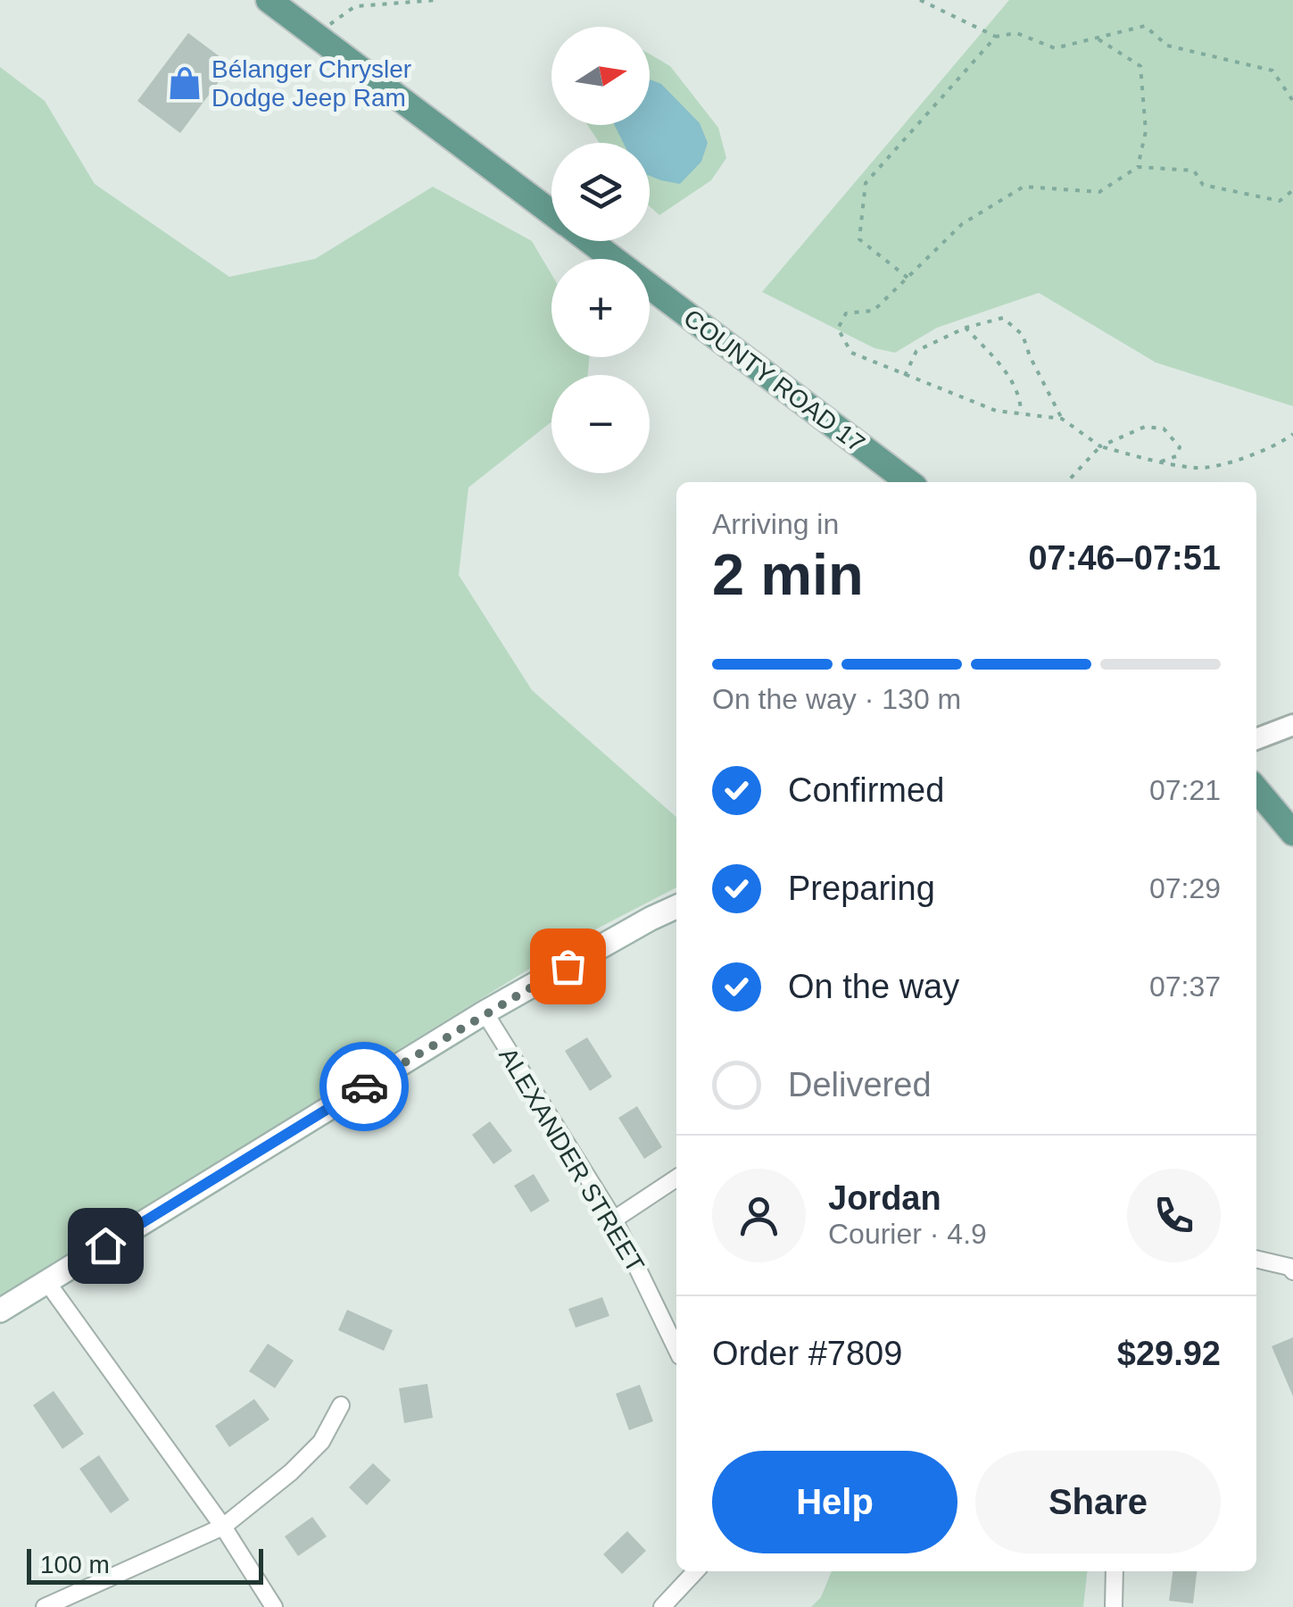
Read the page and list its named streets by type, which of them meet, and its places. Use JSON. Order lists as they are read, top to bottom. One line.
{"streets":{"main road":["COUNTY ROAD 17"],"street":["ALEXANDER STREET"]},"places":{"shop":["Bélanger Chrysler Dodge Jeep Ram"]},"scale_bar":"100 m","north":"right","page":{"map_buttons":["+","−"],"heading":["2 min","Arriving in","07:46–07:51"],"panel":["Jordan","Courier · 4.9","Order #7809","$29.92"],"bar":"On the way · 130 m","list":[["Confirmed","07:21"],["Preparing","07:29"],["On the way","07:37"],"Delivered"],"buttons":["Help","Share"],"scale":"100 m"}}
